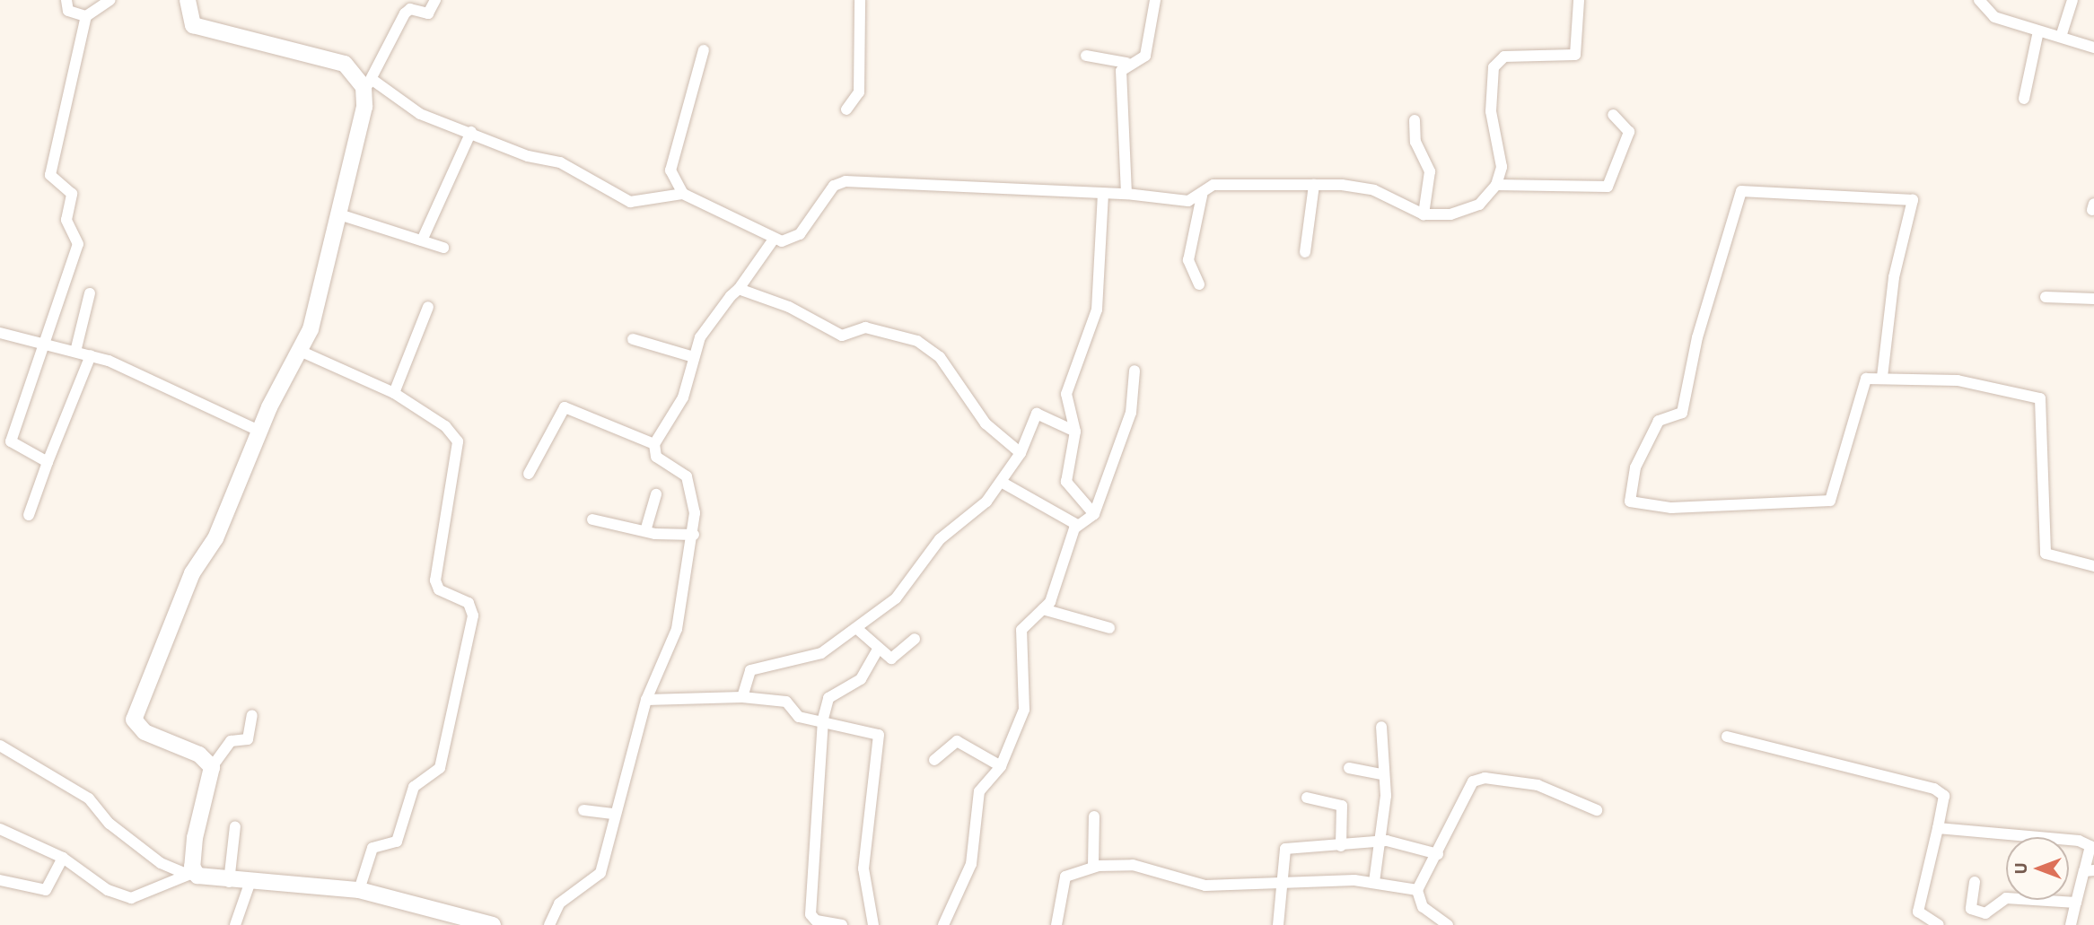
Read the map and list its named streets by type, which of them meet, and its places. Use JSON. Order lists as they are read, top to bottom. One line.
{"north":"left"}
